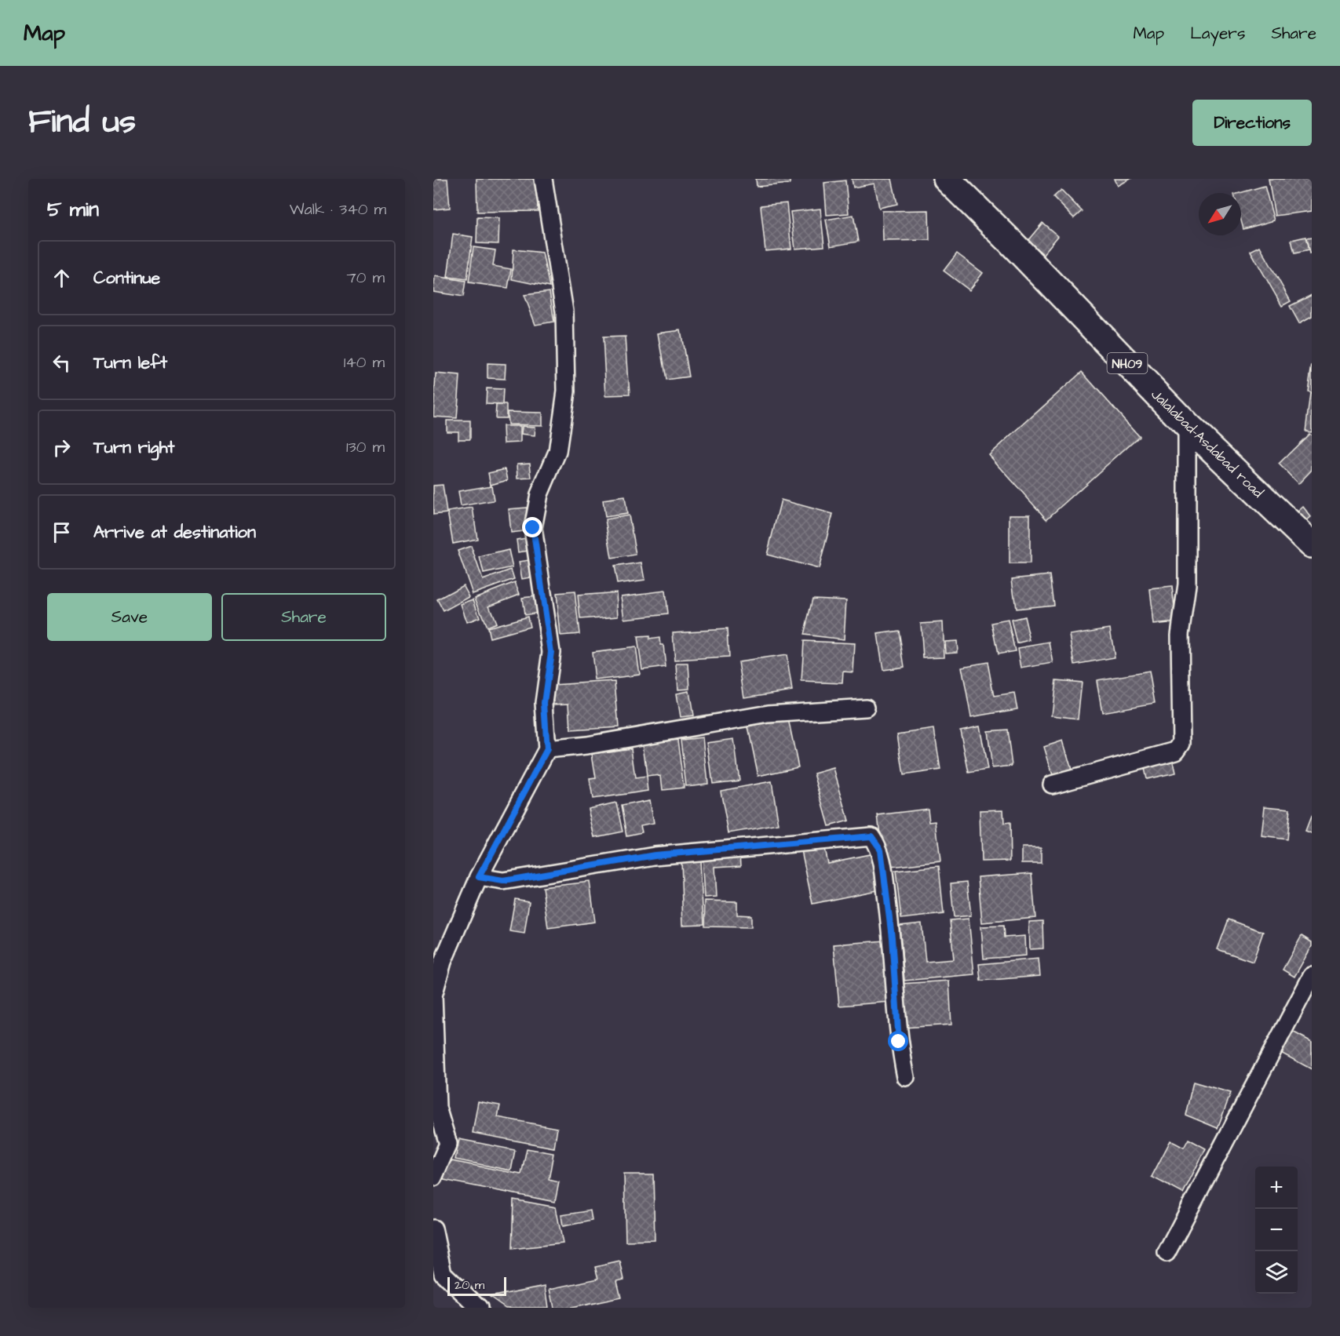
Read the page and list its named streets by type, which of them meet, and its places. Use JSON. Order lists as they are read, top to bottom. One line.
{"streets":{"main road":["NH09","Jalalabad-Asdabad road"]},"scale_bar":"20 m","north":"bottom left","page":{"header":"Map","nav":["Map","Layers","Share"],"title":"Find us","buttons":["Directions",["Save","Share"]],"heading":["5 min","Walk · 340 m"],"list":[["Continue","70 m"],["Turn left","140 m"],["Turn right","130 m"],"Arrive at destination"],"map_buttons":["+","−"],"scale":"20 m"}}
